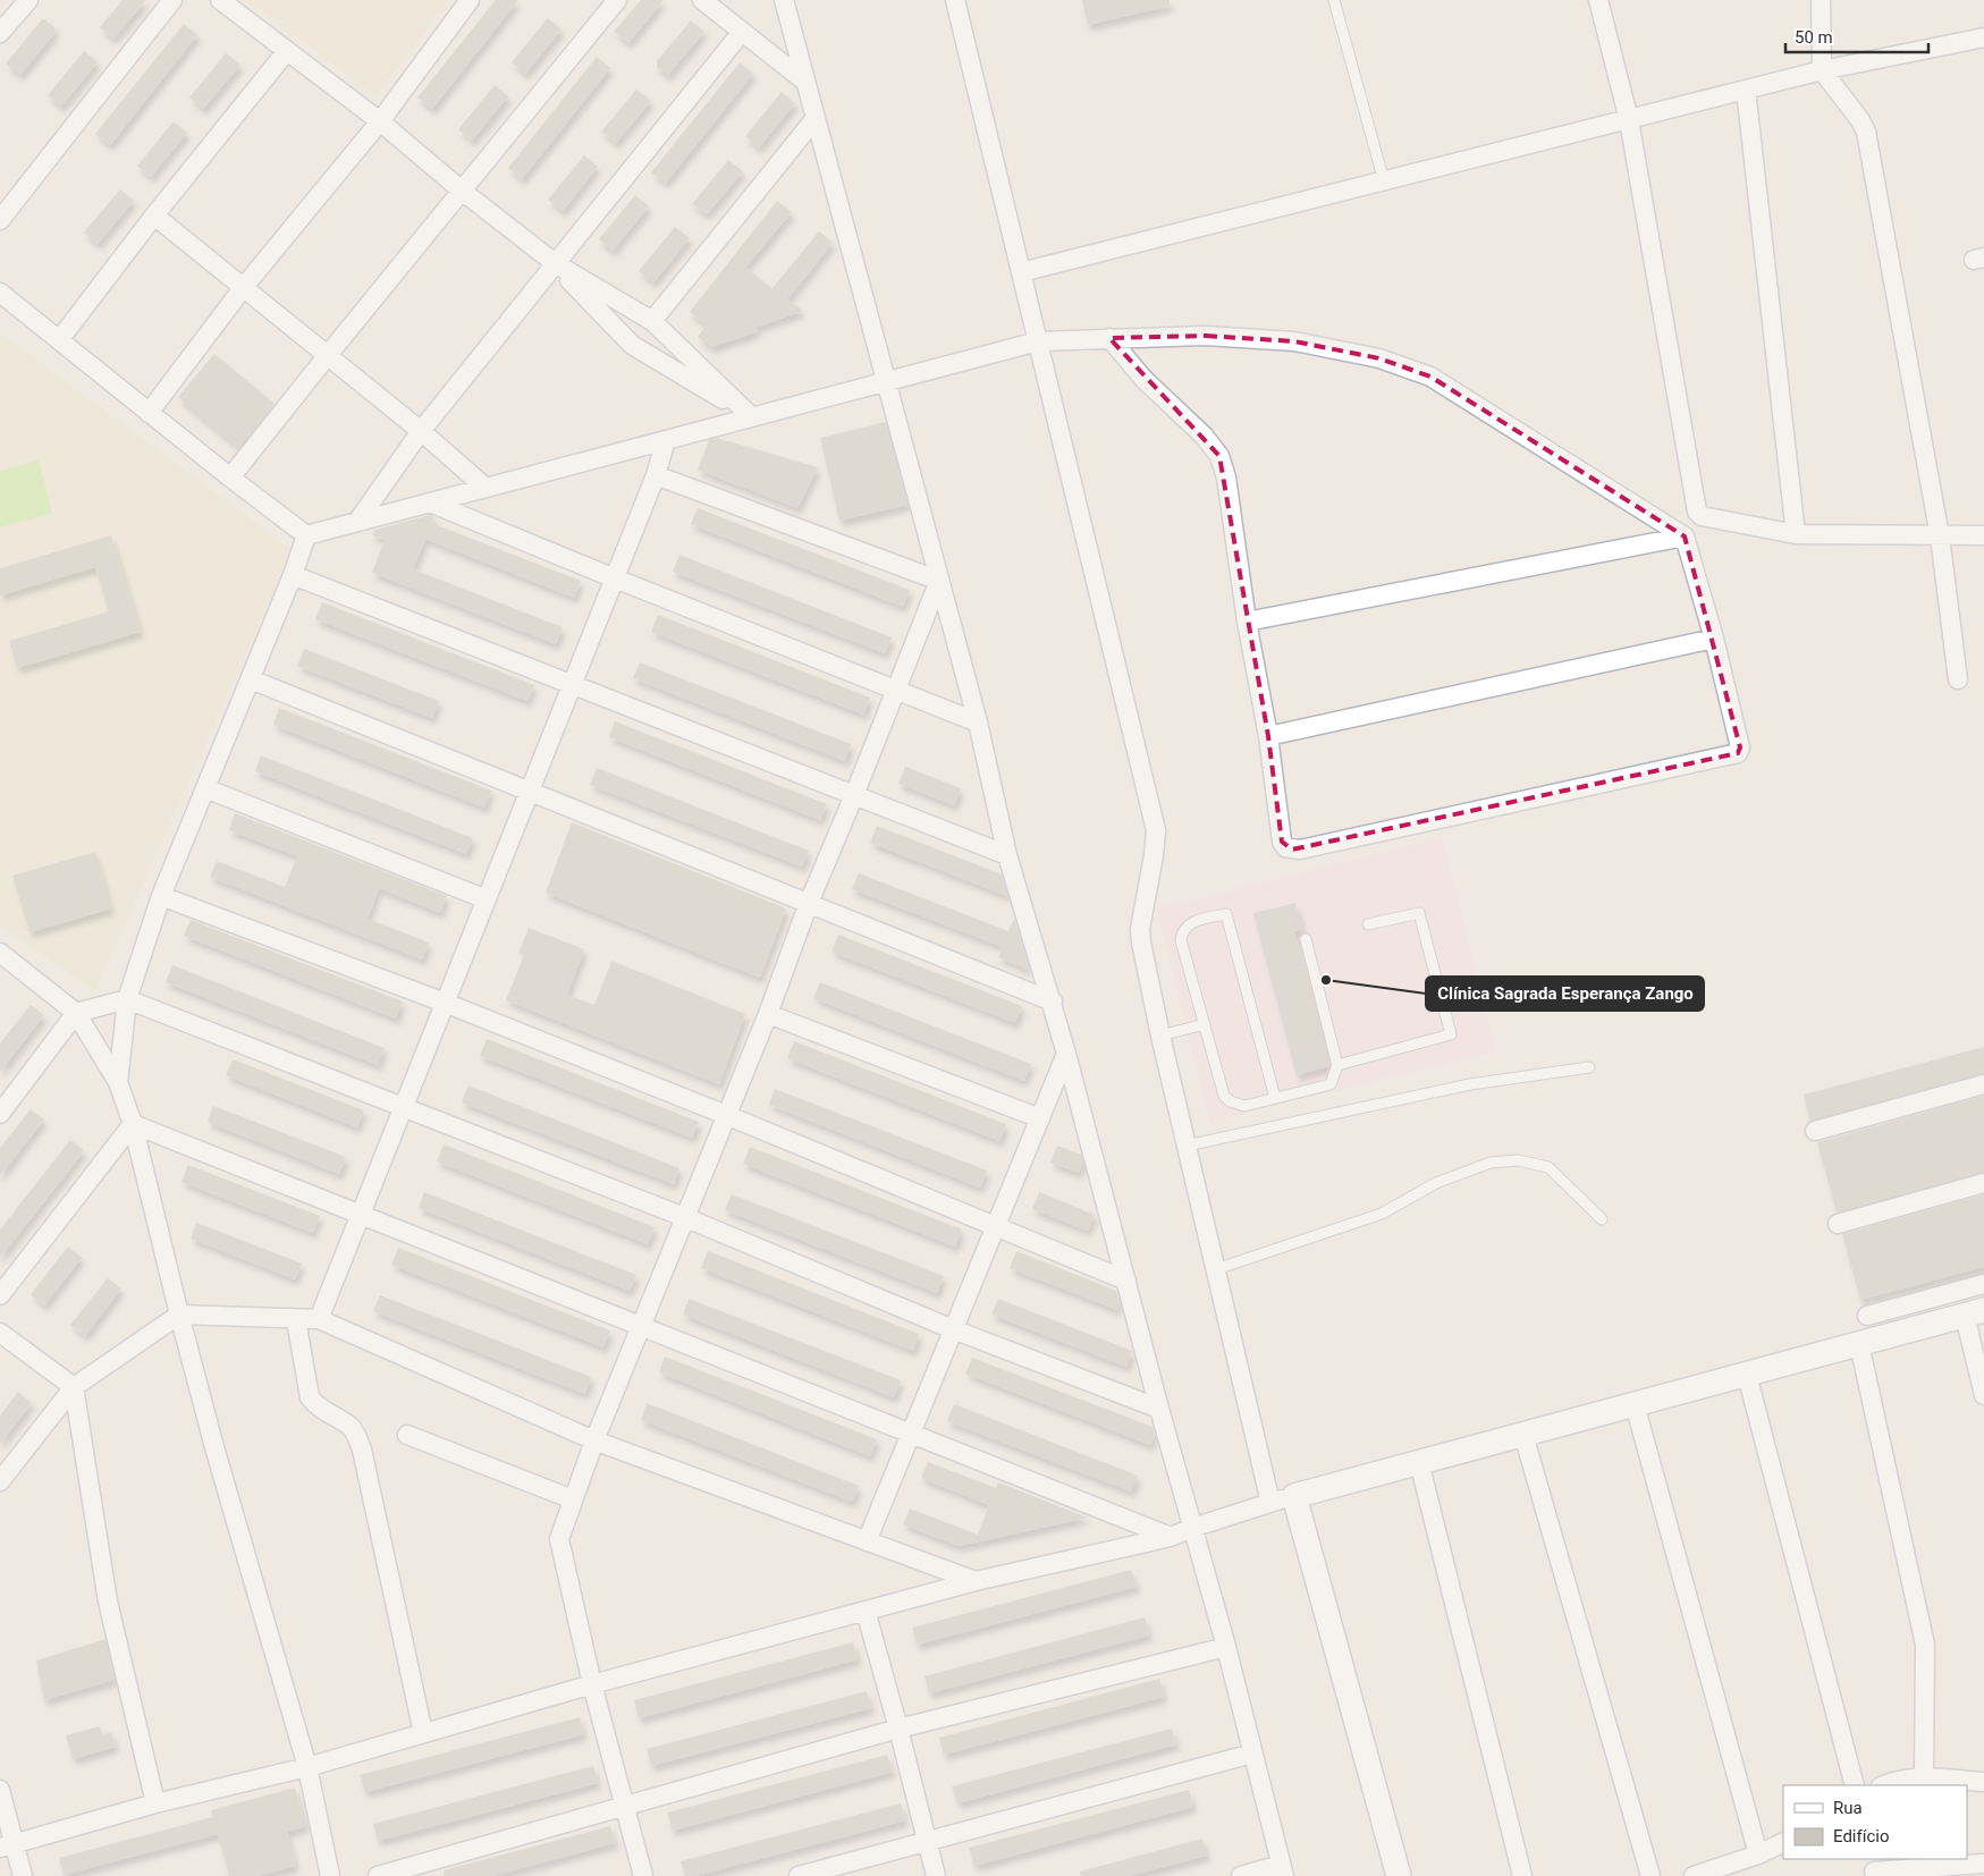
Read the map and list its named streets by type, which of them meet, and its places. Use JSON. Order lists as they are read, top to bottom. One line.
{"places":["Clínica Sagrada Esperança Zango"],"legend":["Rua","Edifício"],"scale_bar":"50 m"}
